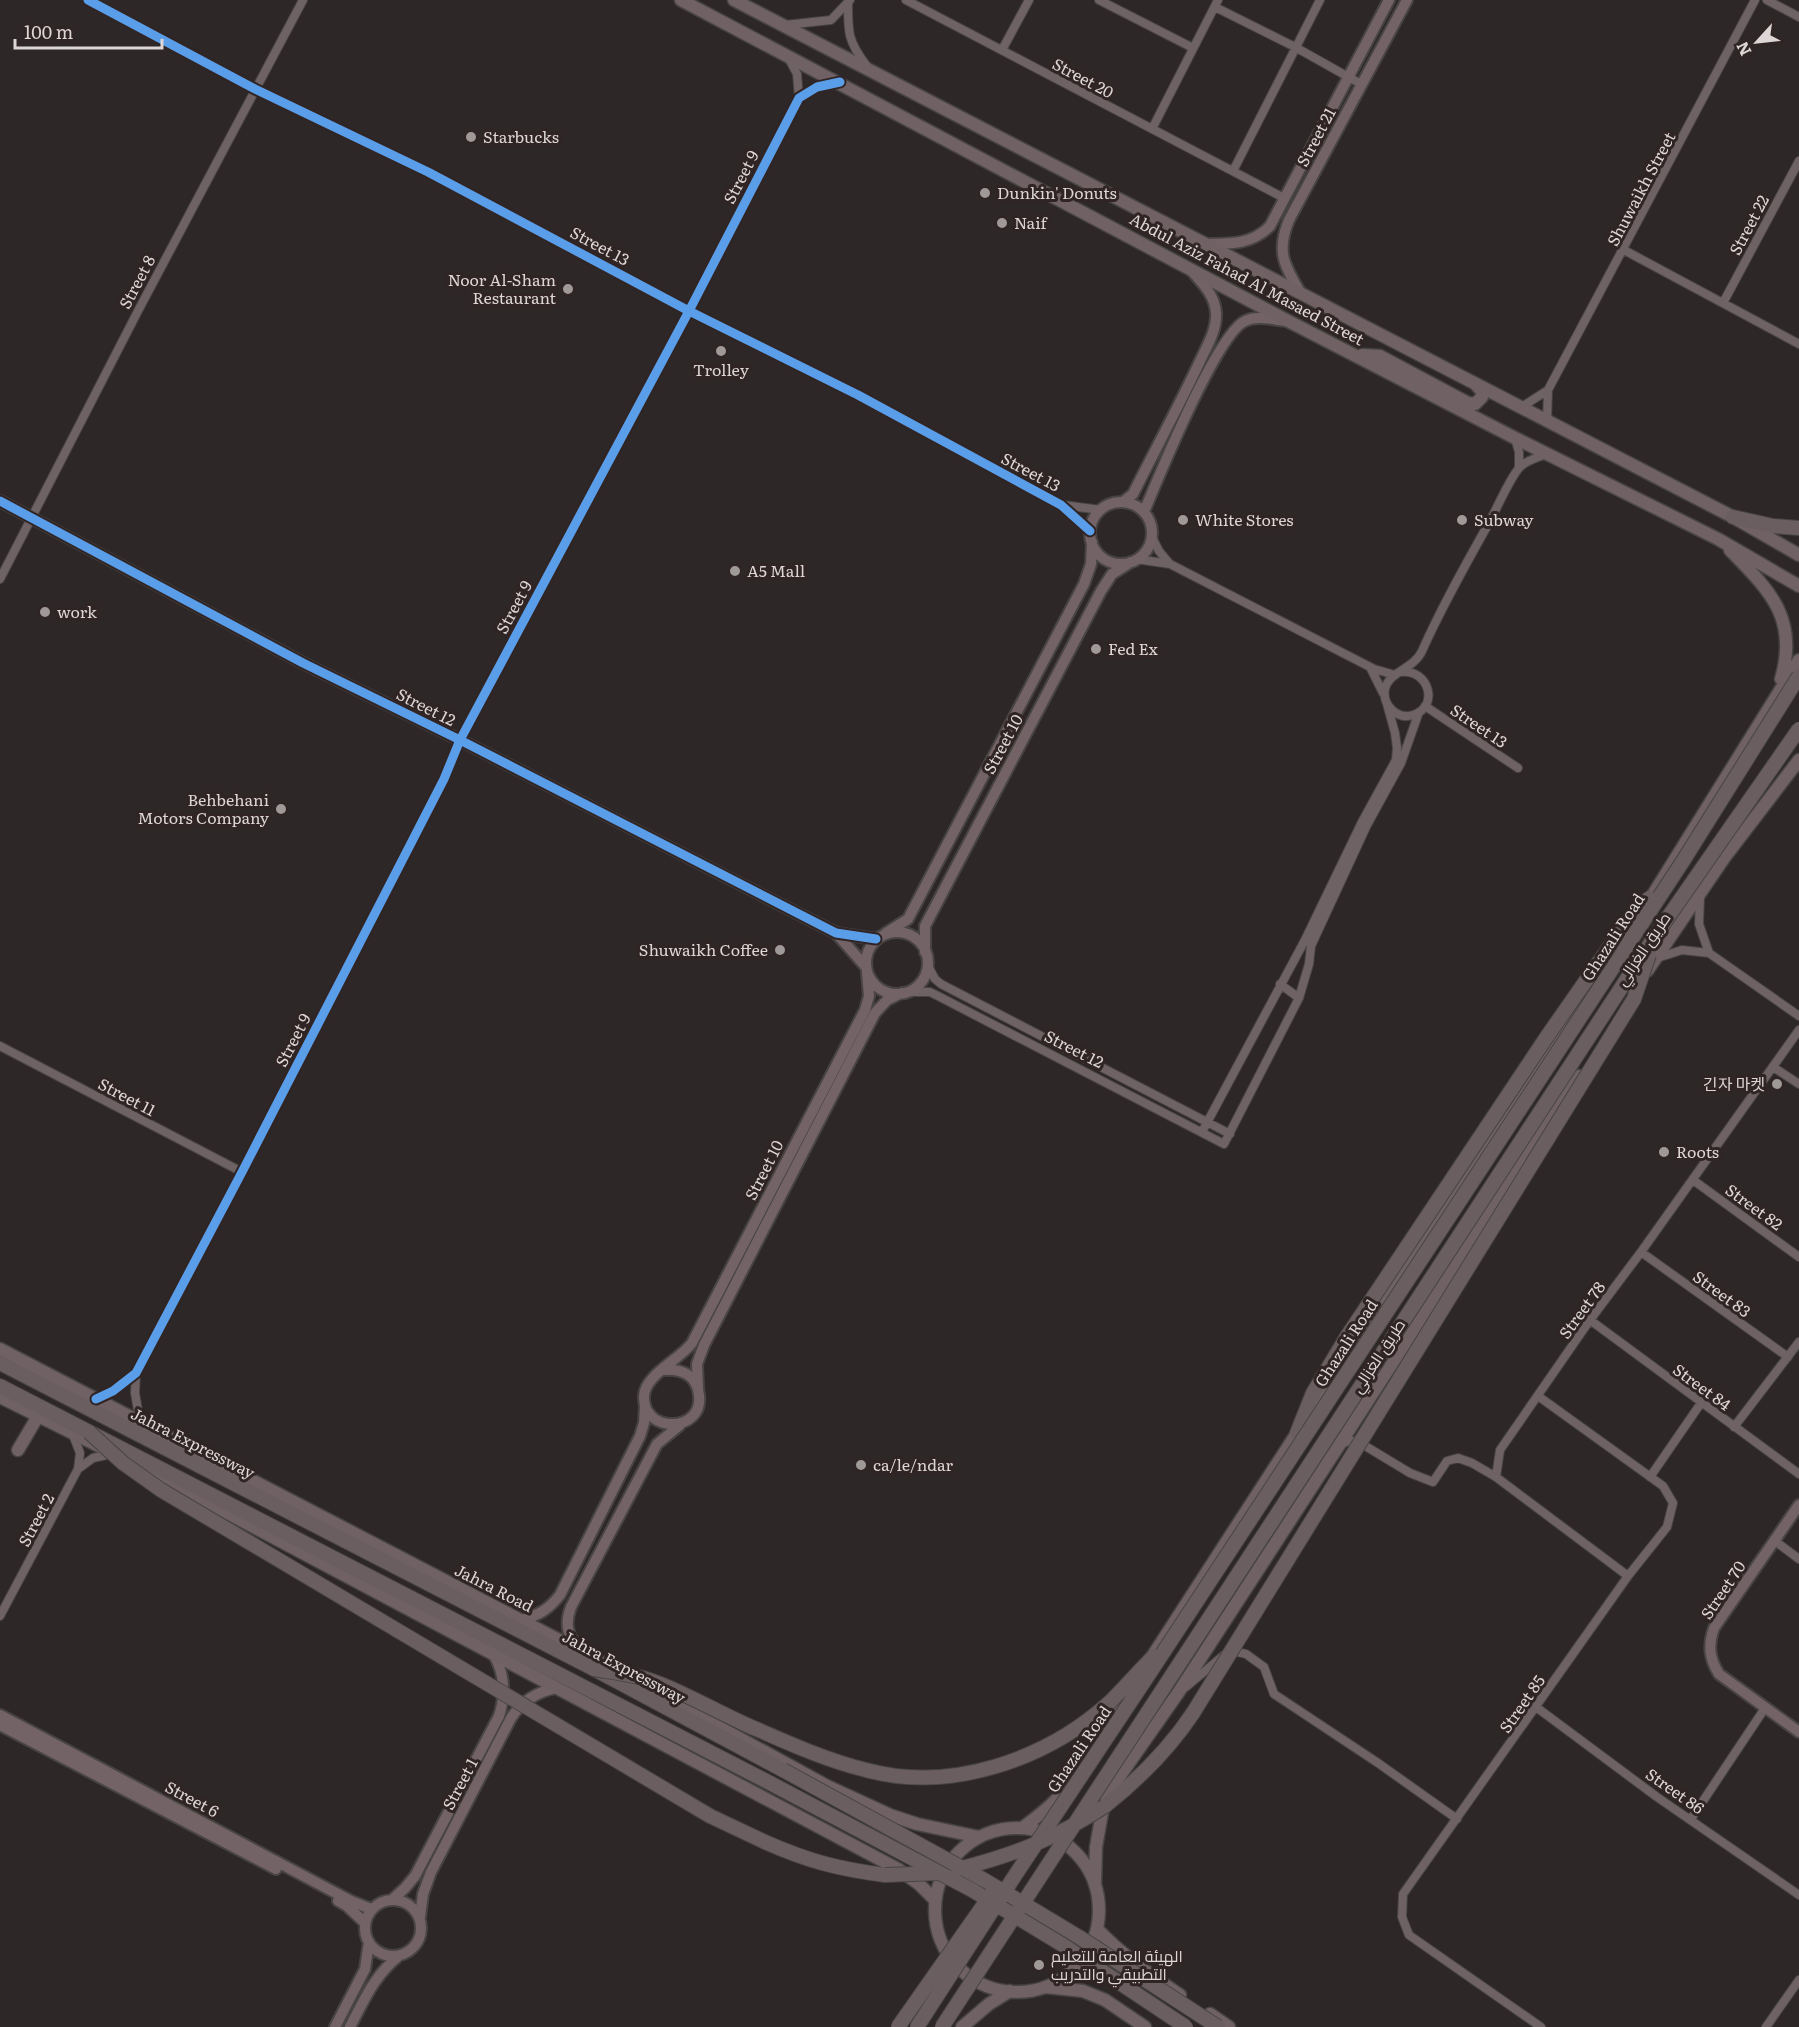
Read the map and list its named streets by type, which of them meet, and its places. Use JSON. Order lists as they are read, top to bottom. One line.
{"streets":{"highway":["Ghazali Road","Jahra Expressway"],"main road":["Abdul Aziz Fahad Al Masaed Street","طريق الغزالي","Jahra Road"],"street":["Street 20","Street 21","Street 9","Shuwaikh Street","Street 22","Street 13","Street 8","Street 12","Street 10","Street 11","Street 82","Street 83","Street 78","Street 84","Street 2","Street 70","Street 85","Street 1","Street 86","Street 6"]},"crossings":[["Street 20","Street 21"],["Street 21","Abdul Aziz Fahad Al Masaed Street"],["Street 9","Street 13"],["Street 9","Street 12"],["Street 9","Street 11"],["Shuwaikh Street","Abdul Aziz Fahad Al Masaed Street"],["Street 13","Street 8"],["Street 13","Street 10"],["Street 8","Street 12"],["Street 12","Street 10"],["طريق الغزالي","Jahra Road"],["Street 82","Street 78"],["Street 83","Street 78"],["Street 78","Street 84"],["Street 78","Street 85"],["Street 85","Street 86"],["Street 1","Street 6"]],"places":["Starbucks","Dunkin' Donuts","Naif","Noor Al-Sham Restaurant","Trolley","White Stores","Subway","A5 Mall","work","Fed Ex","Behbehani Motors Company","Shuwaikh Coffee","긴자 마켓","Roots","ca/le/ndar","الهيئة العامة للتعليم التطبيقي والتدريب"],"scale_bar":"100 m","north":"bottom left"}
